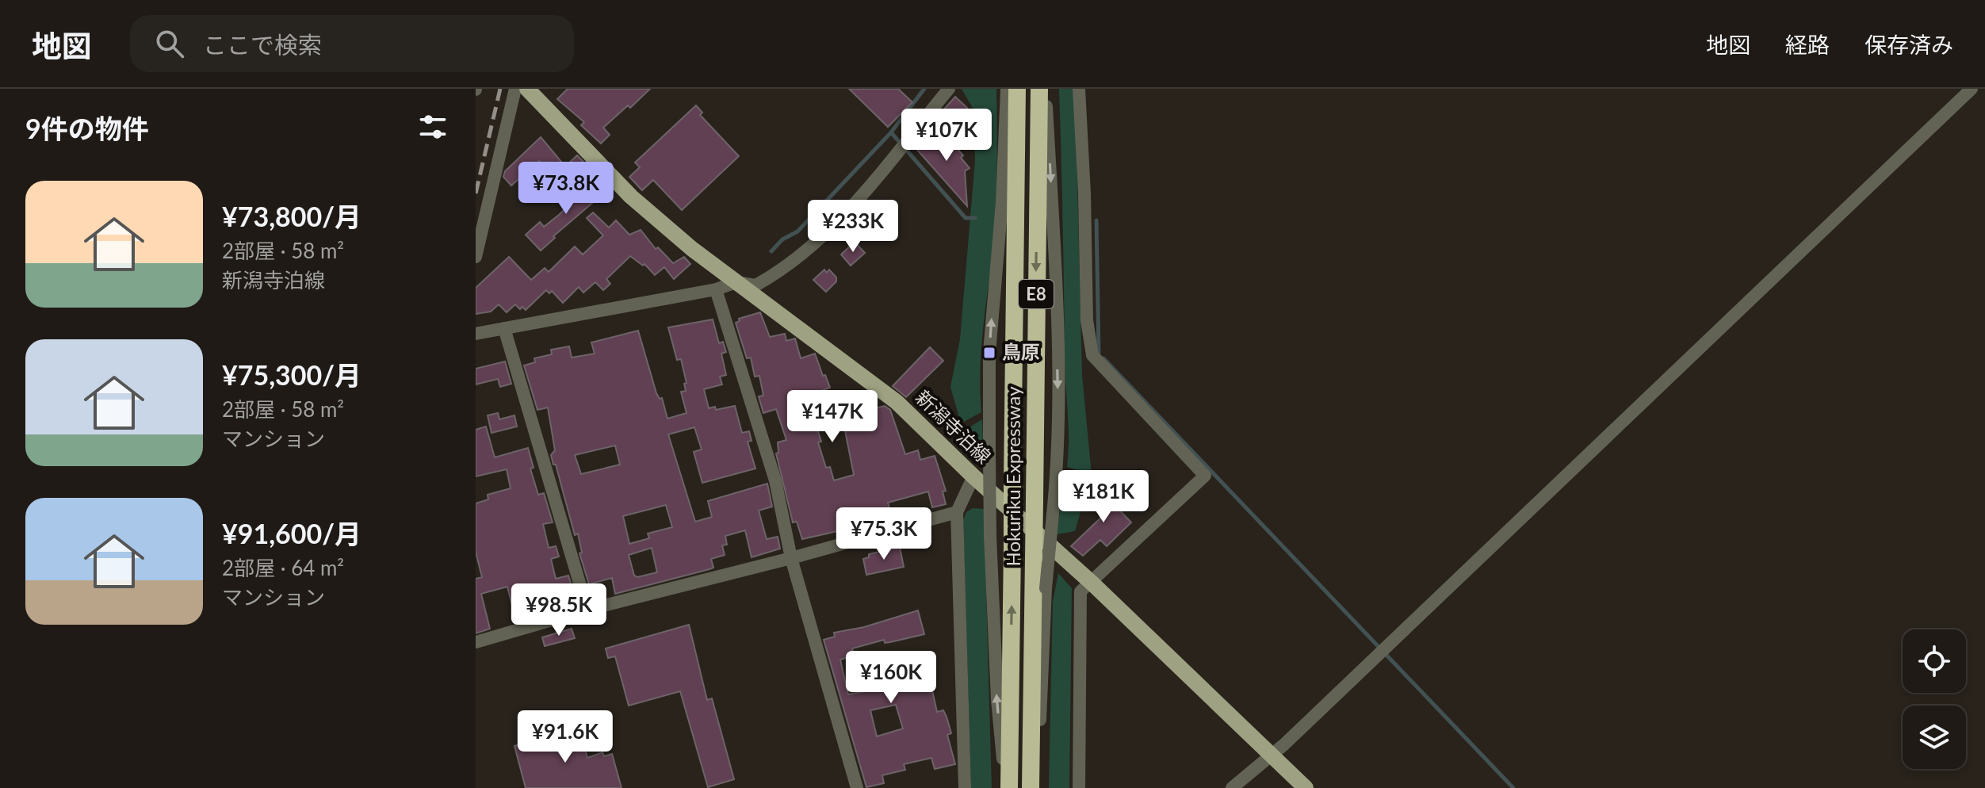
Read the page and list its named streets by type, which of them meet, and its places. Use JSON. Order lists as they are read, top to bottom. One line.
{"streets":{"highway":["E8","Hokuriku Expressway"],"main road":["新潟寺泊線"]},"places":{"transit":["鳥原"]},"page":{"header":"地図","search":"ここで検索","nav":["地図","経路","保存済み"],"heading":"9件の物件","price":["¥107K","¥73.8K","¥233K","¥147K","¥181K","¥75.3K","¥98.5K","¥160K","¥91.6K"],"list":[{"name":"¥73,800/月","note":"2部屋 · 58 m² · 新潟寺泊線"},{"name":"¥75,300/月","note":"2部屋 · 58 m² · マンション"},{"name":"¥91,600/月","note":"2部屋 · 64 m² · マンション"}]}}
